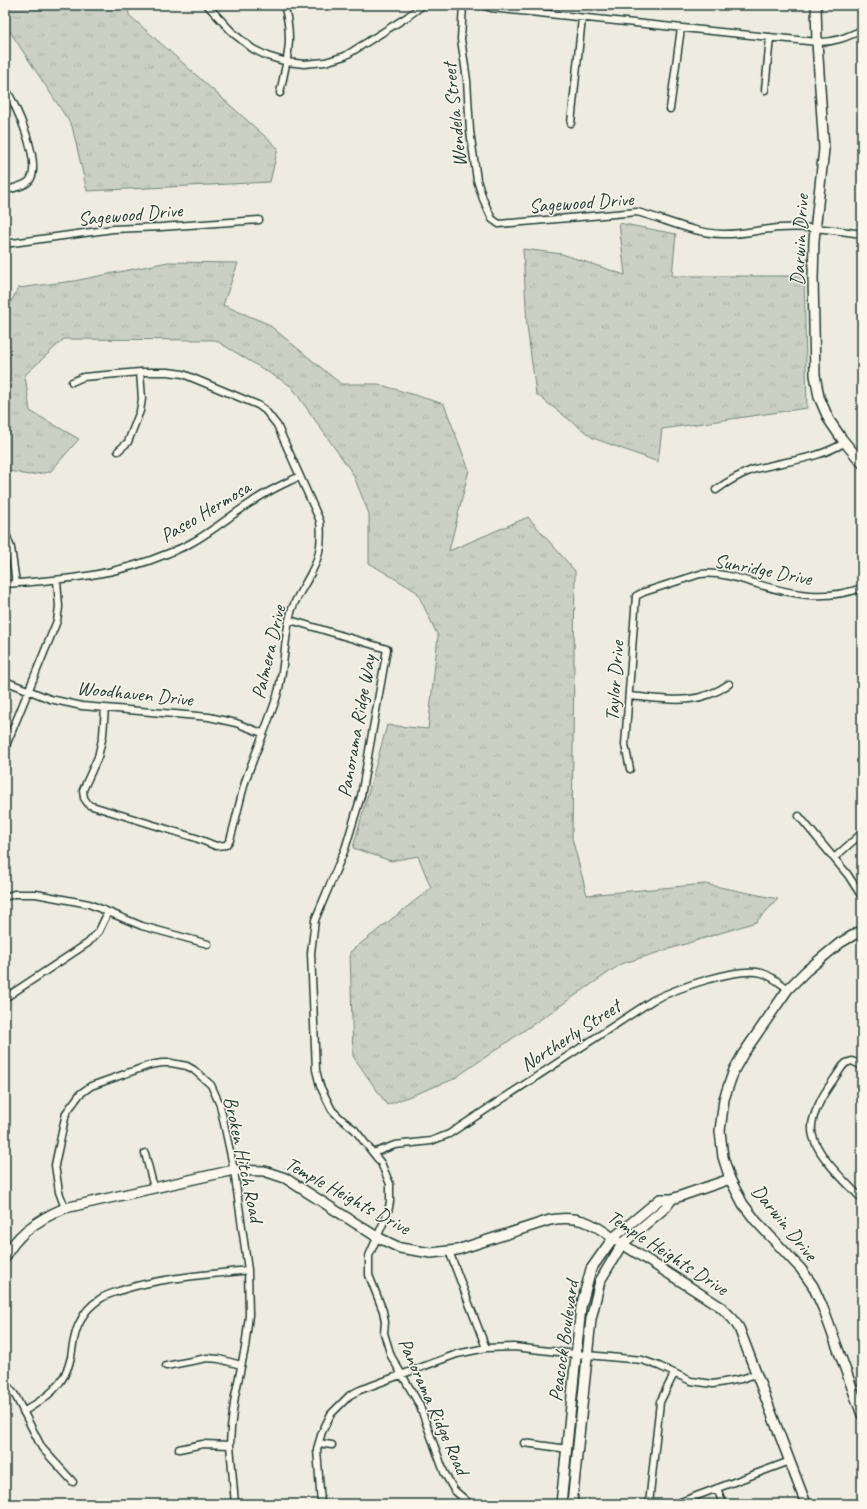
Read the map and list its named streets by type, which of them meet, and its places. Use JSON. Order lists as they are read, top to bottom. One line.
{"streets":{"street":["Wendela Street","Sagewood Drive","Darwin Drive","Paseo Hermosa","Sunridge Drive","Palmera Drive","Taylor Drive","Woodhaven Drive","Panorama Ridge Way","Northerly Street","Broken Hitch Road","Temple Heights Drive","Peacock Boulevard","Panorama Ridge Road"]},"crossings":[["Wendela Street","Sagewood Drive"],["Sagewood Drive","Darwin Drive"],["Darwin Drive","Northerly Street"],["Darwin Drive","Peacock Boulevard"],["Paseo Hermosa","Palmera Drive"],["Sunridge Drive","Taylor Drive"],["Palmera Drive","Woodhaven Drive"],["Palmera Drive","Panorama Ridge Way"],["Panorama Ridge Way","Panorama Ridge Road"],["Northerly Street","Panorama Ridge Road"],["Broken Hitch Road","Temple Heights Drive"],["Temple Heights Drive","Peacock Boulevard"],["Temple Heights Drive","Panorama Ridge Road"]]}
